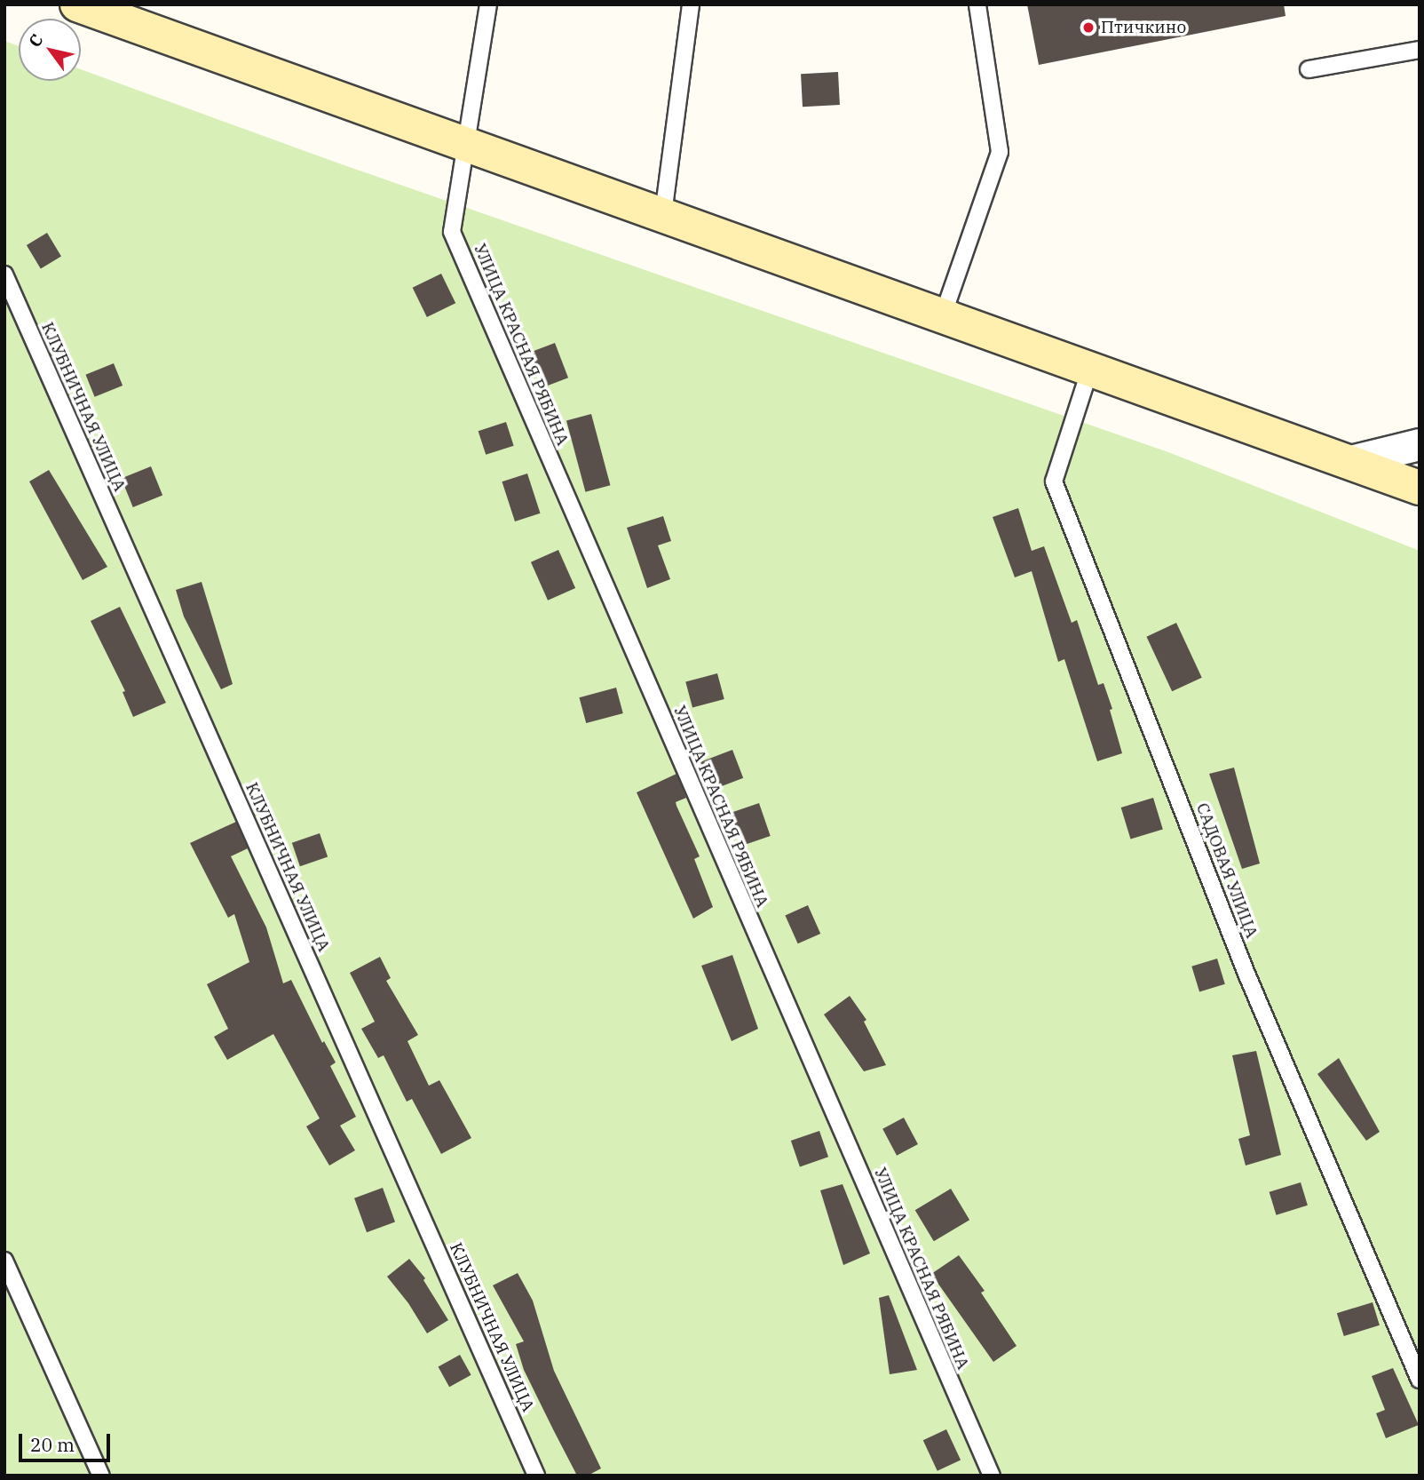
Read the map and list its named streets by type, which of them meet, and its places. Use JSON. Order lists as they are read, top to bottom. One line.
{"streets":{"lane":["УЛИЦА КРАСНАЯ РЯБИНА","КЛУБНИЧНАЯ УЛИЦА","САДОВАЯ УЛИЦА"]},"places":["Птичкино"],"scale_bar":"20 m","north":"top left"}
